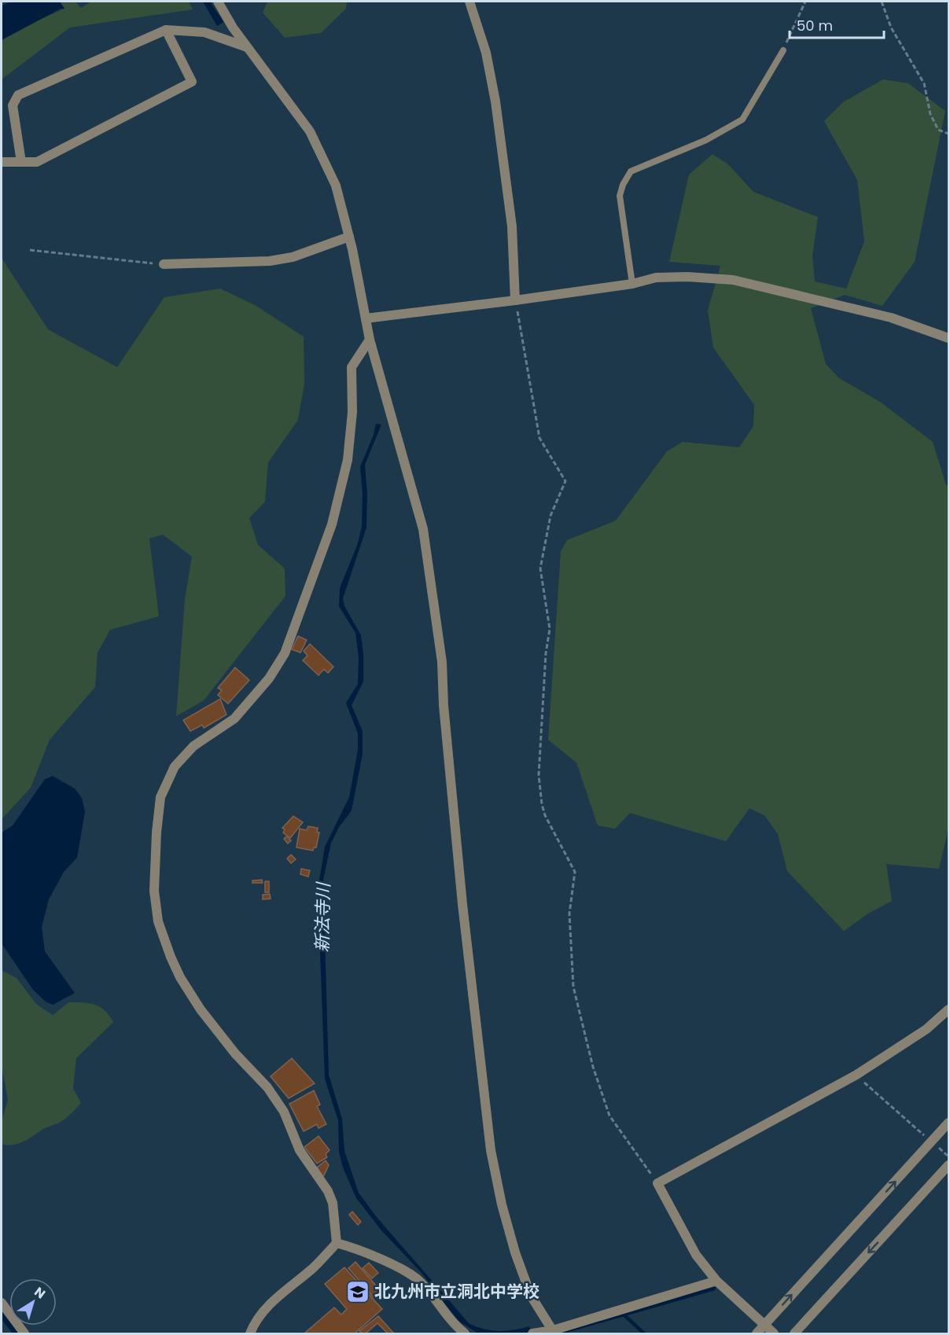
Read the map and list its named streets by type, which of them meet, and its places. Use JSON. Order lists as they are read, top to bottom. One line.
{"water":["新法寺川"],"places":{"school or university":["北九州市立洞北中学校"]},"scale_bar":"50 m","north":"top right"}
